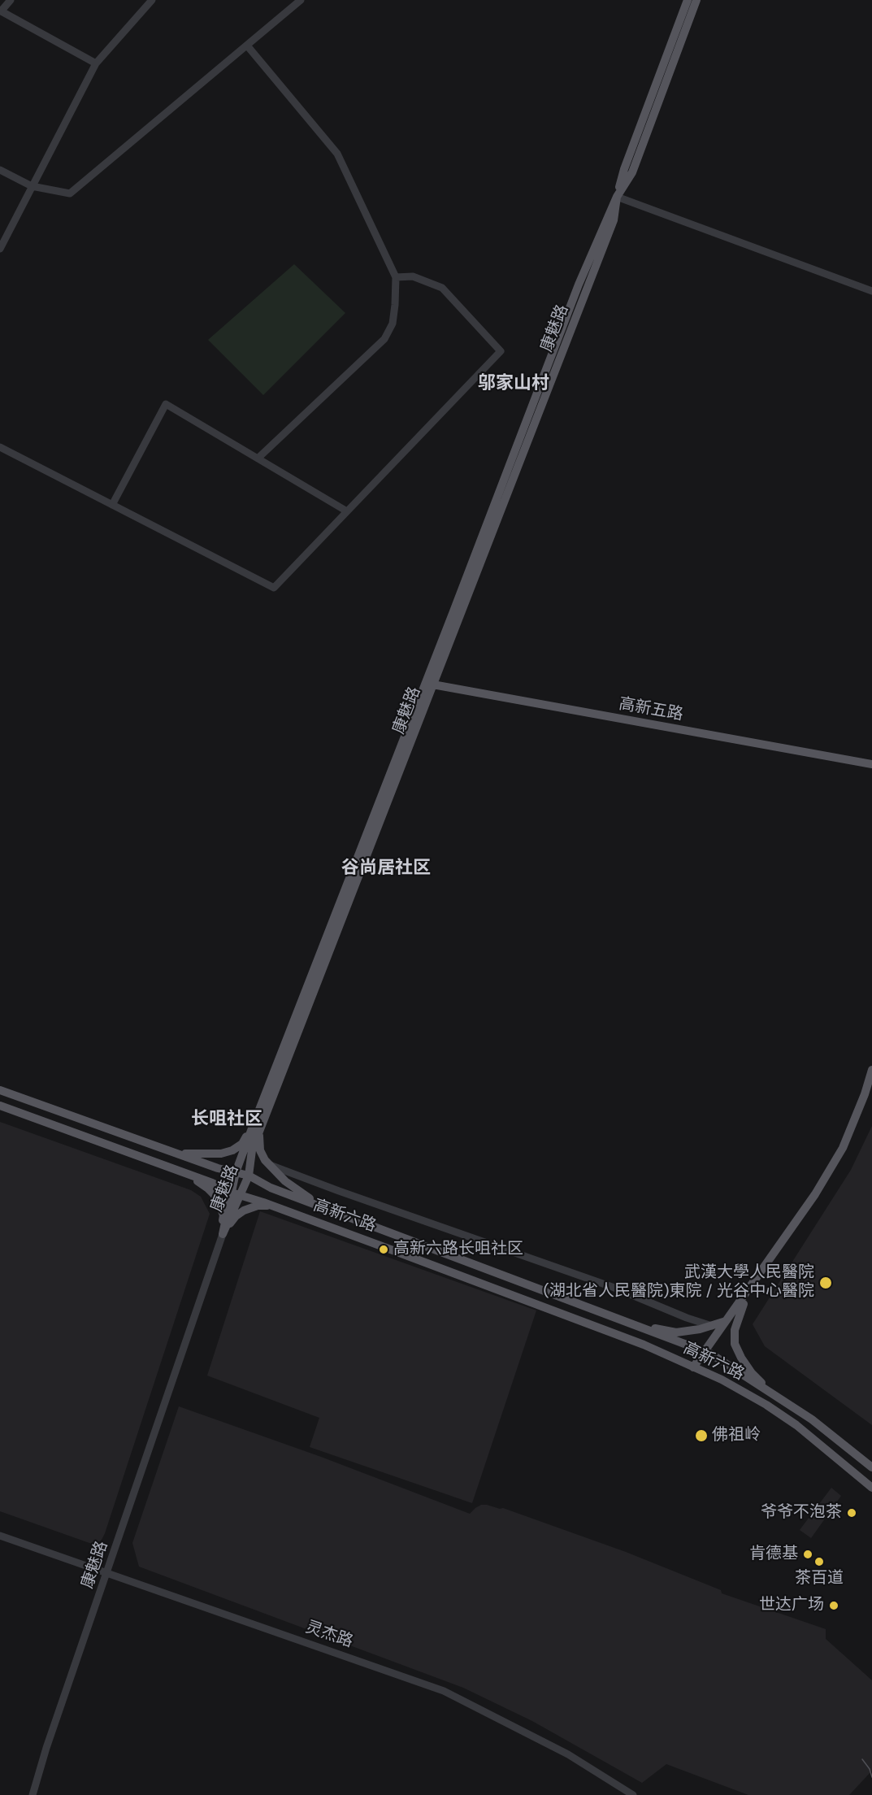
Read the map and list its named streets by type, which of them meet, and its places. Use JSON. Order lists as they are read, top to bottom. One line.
{"streets":{"main road":["康魅路","高新五路","高新六路"],"street":["灵杰路"]},"crossings":[["康魅路","高新五路"],["康魅路","高新六路"],["康魅路","灵杰路"]],"districts":["邬家山村","谷尚居社区","长咀社区"],"places":["高新六路长咀社区","武漢大學人民醫院 (湖北省人民醫院)東院 / 光谷中心醫院","佛祖岭","爷爷不泡茶","肯德基","茶百道","世达广场"]}
